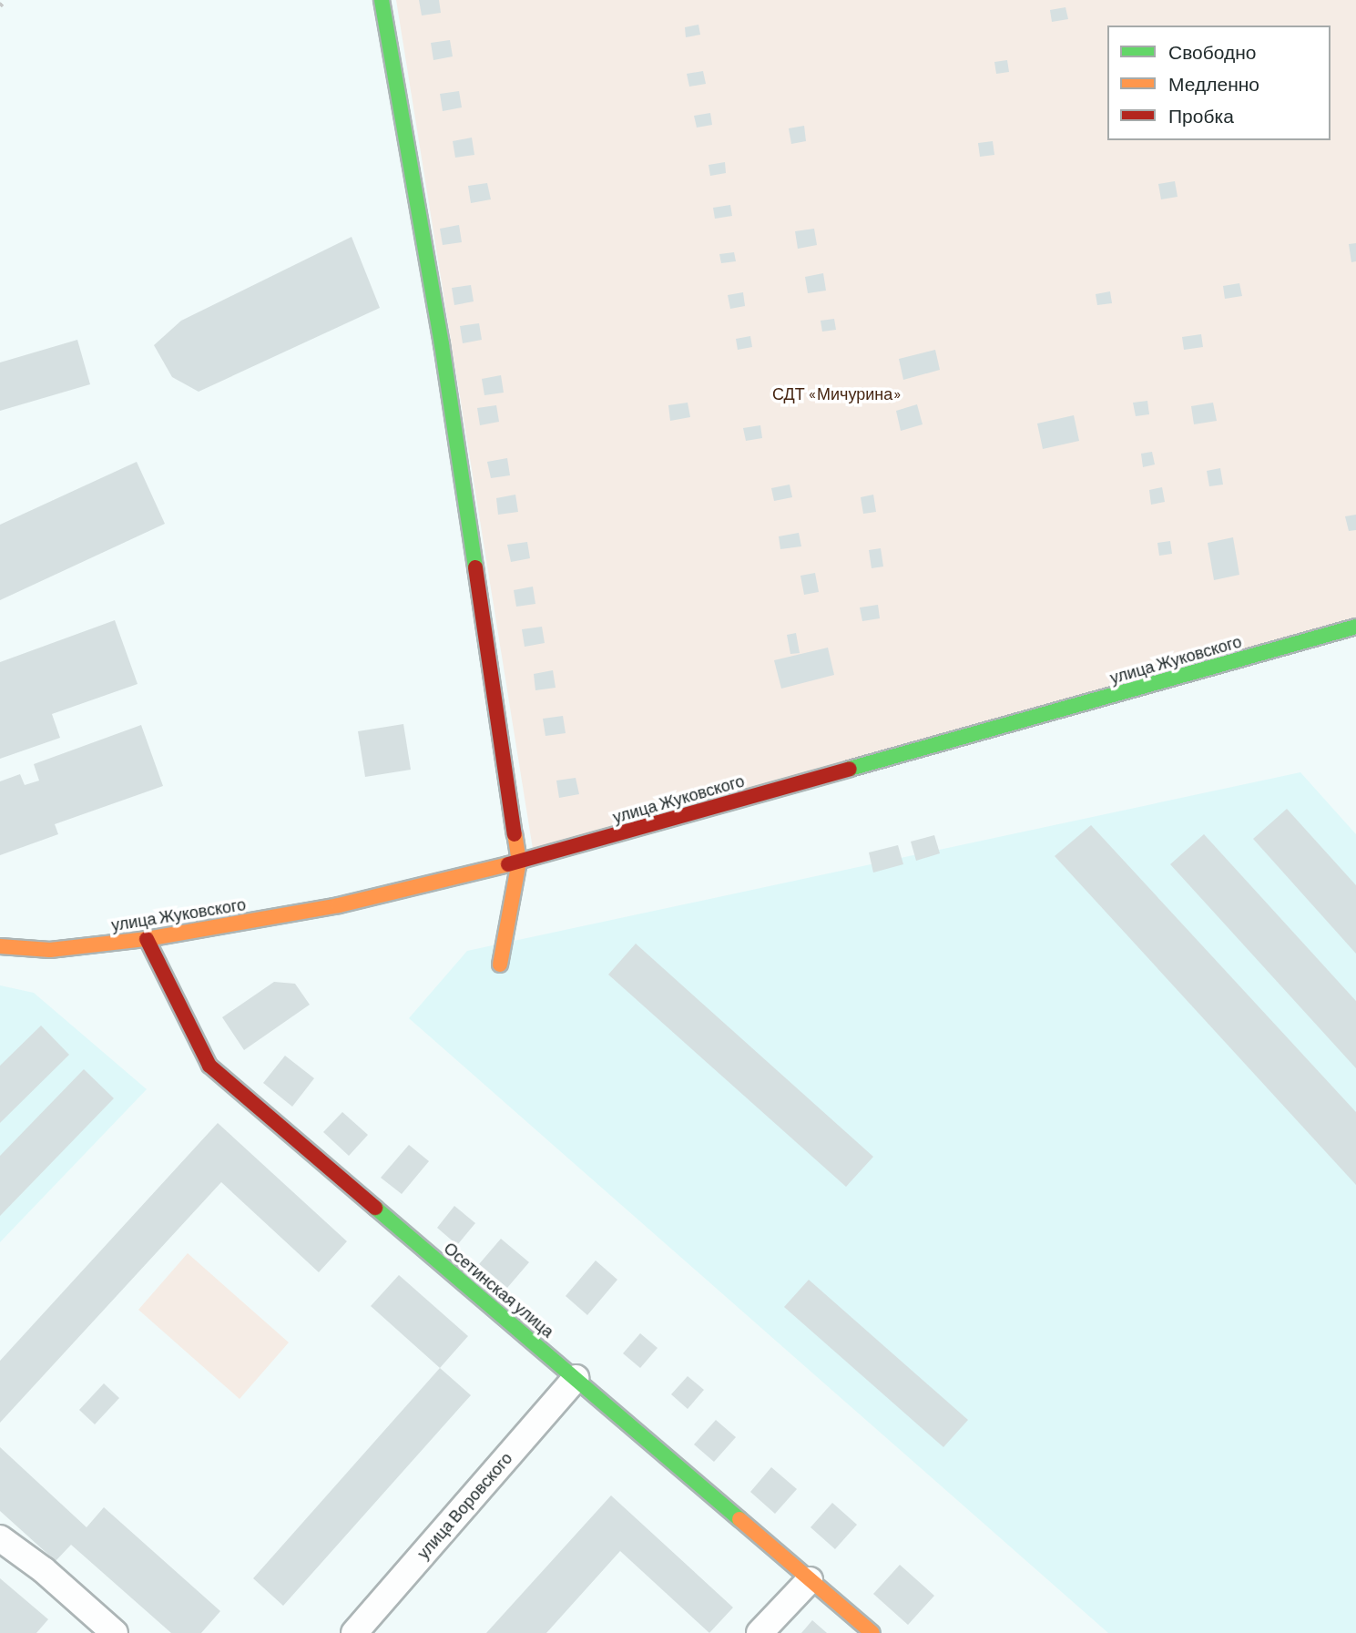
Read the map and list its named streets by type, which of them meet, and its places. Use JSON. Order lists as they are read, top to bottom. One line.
{"streets":{"street":["улица Жуковского","Осетинская улица","улица Воровского"]},"crossings":[["улица Жуковского","Осетинская улица"],["Осетинская улица","улица Воровского"]],"parks":["СДТ «Мичурина»"],"legend":["Свободно","Медленно","Пробка"]}
